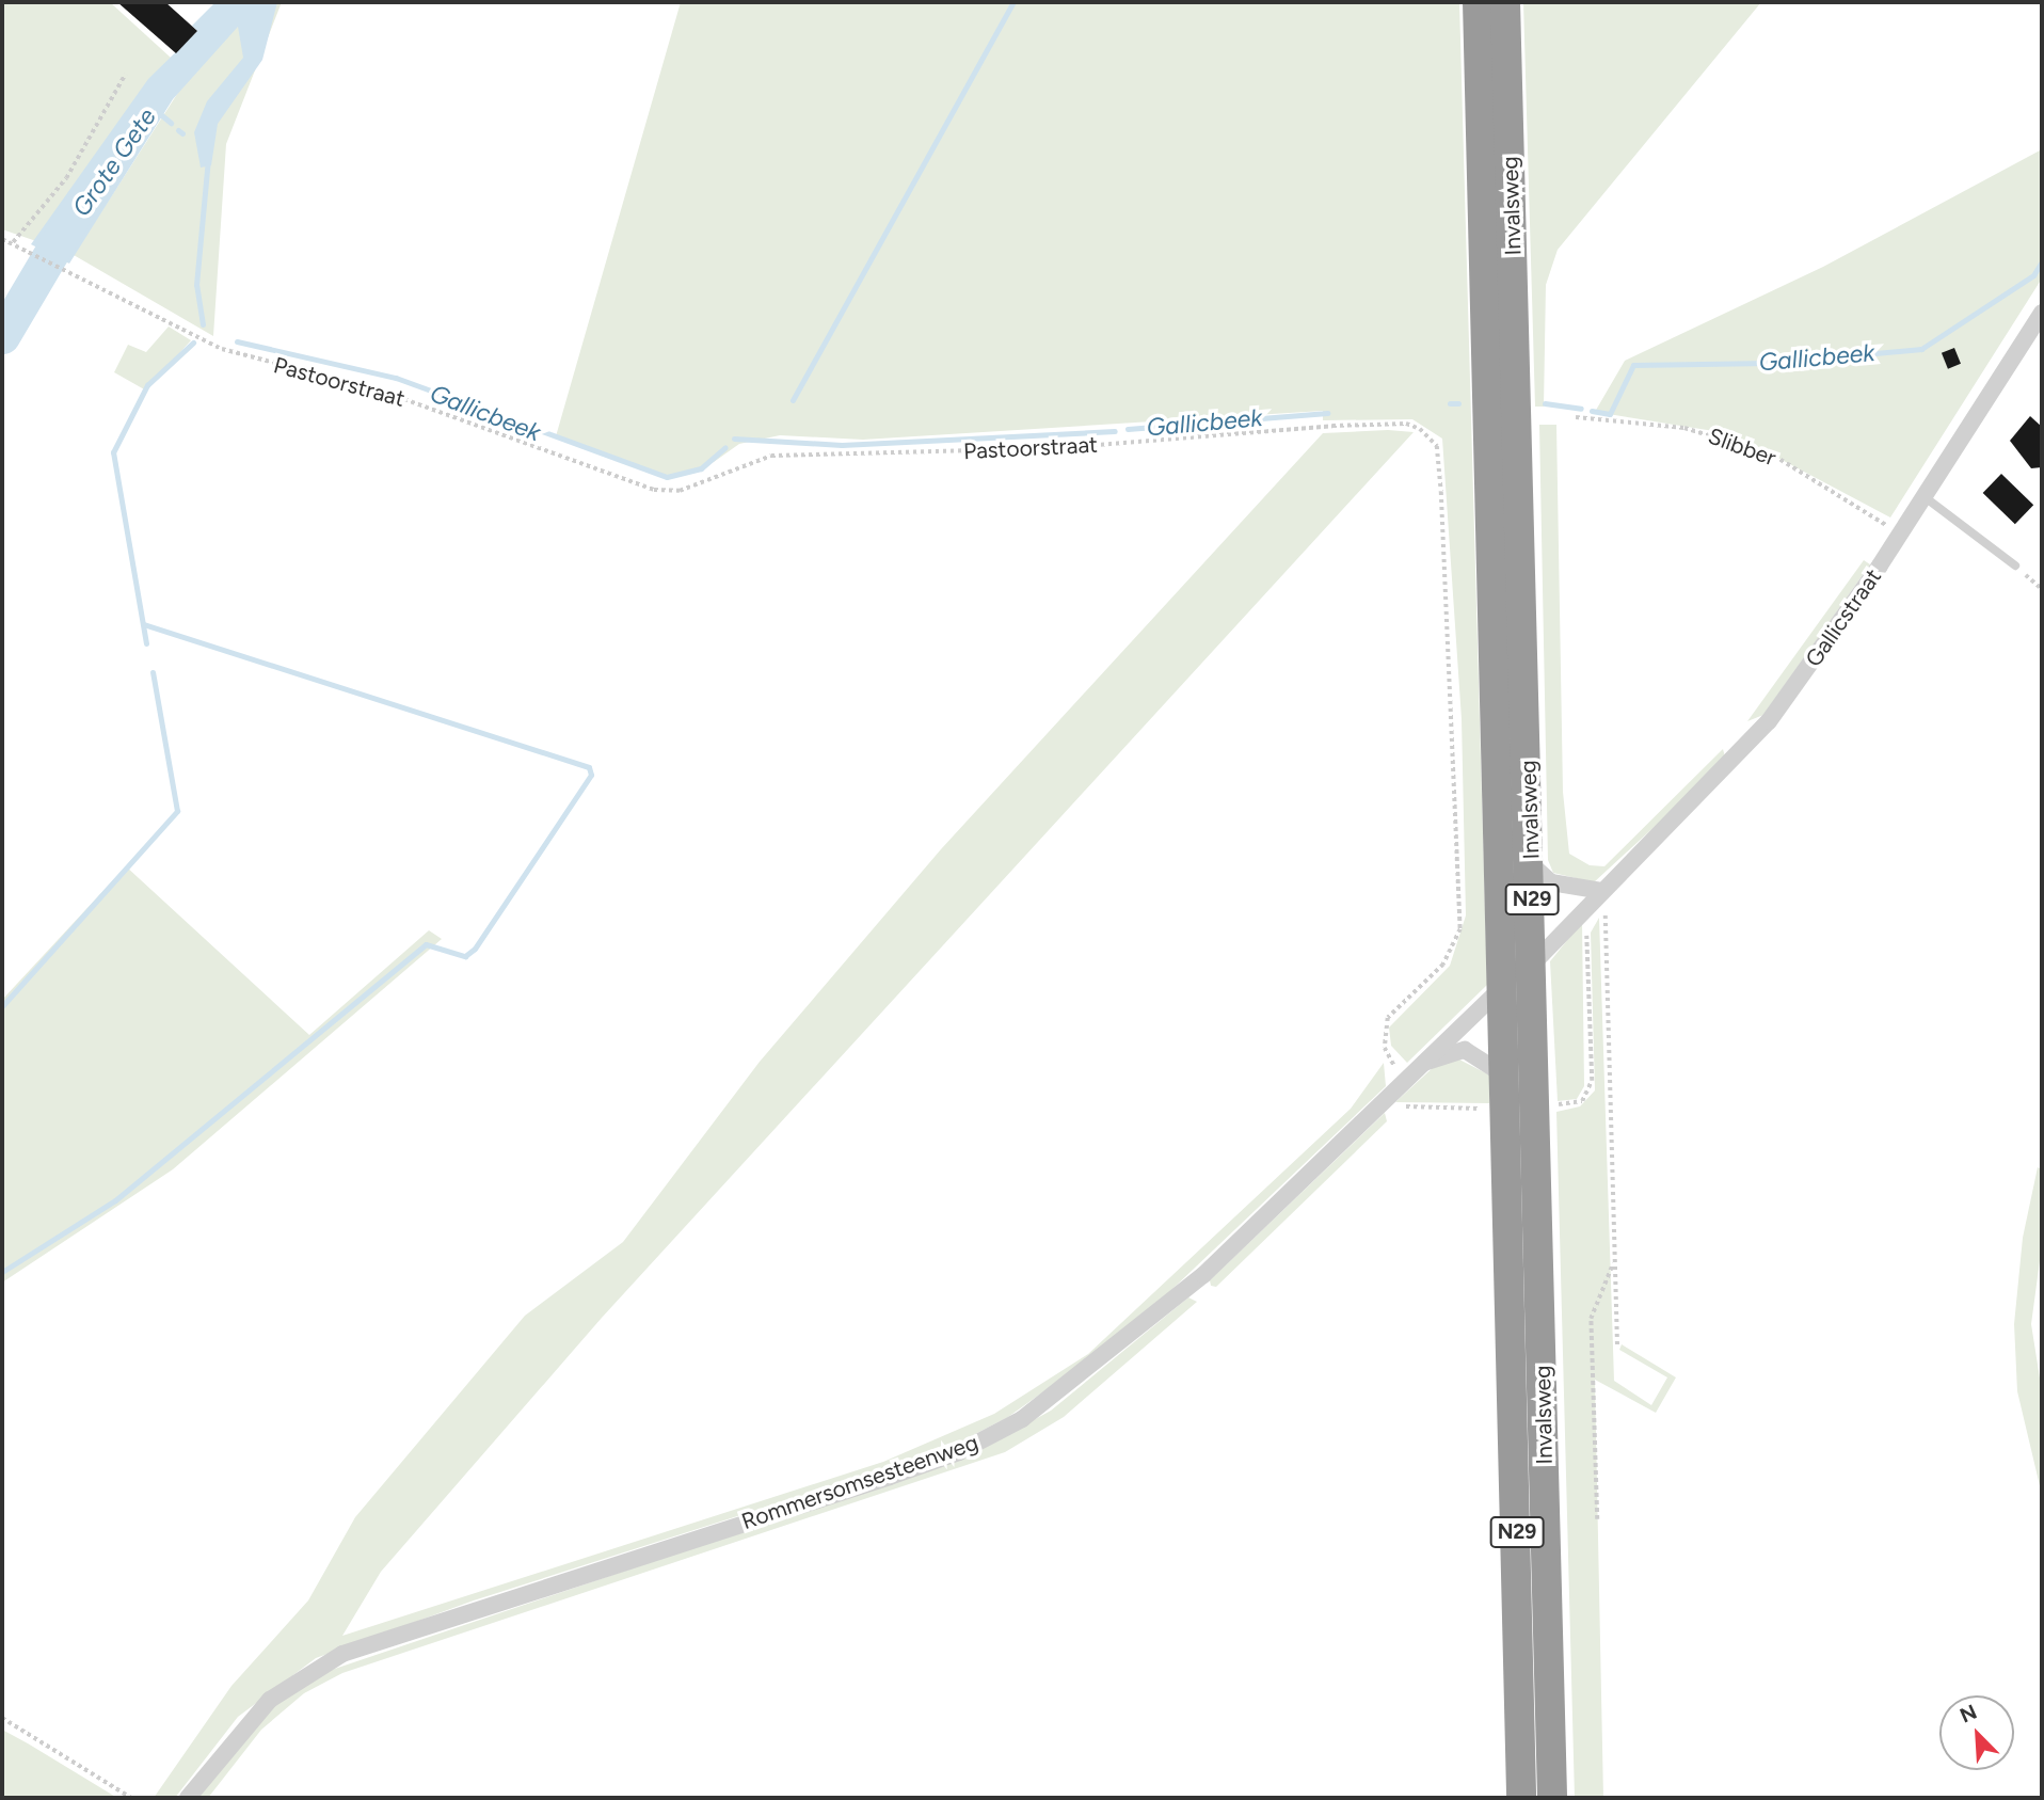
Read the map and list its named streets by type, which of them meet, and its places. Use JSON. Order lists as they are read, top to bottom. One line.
{"streets":{"highway":["Invalsweg","N29"],"street":["Gallicstraat","Rommersomsesteenweg"],"path":["Pastoorstraat","Slibber"]},"crossings":[["Invalsweg","Gallicstraat"],["Invalsweg","Rommersomsesteenweg"],["Pastoorstraat","Rommersomsesteenweg"]],"water":["Grote Gete","Gallicbeek"],"north":"top left"}
